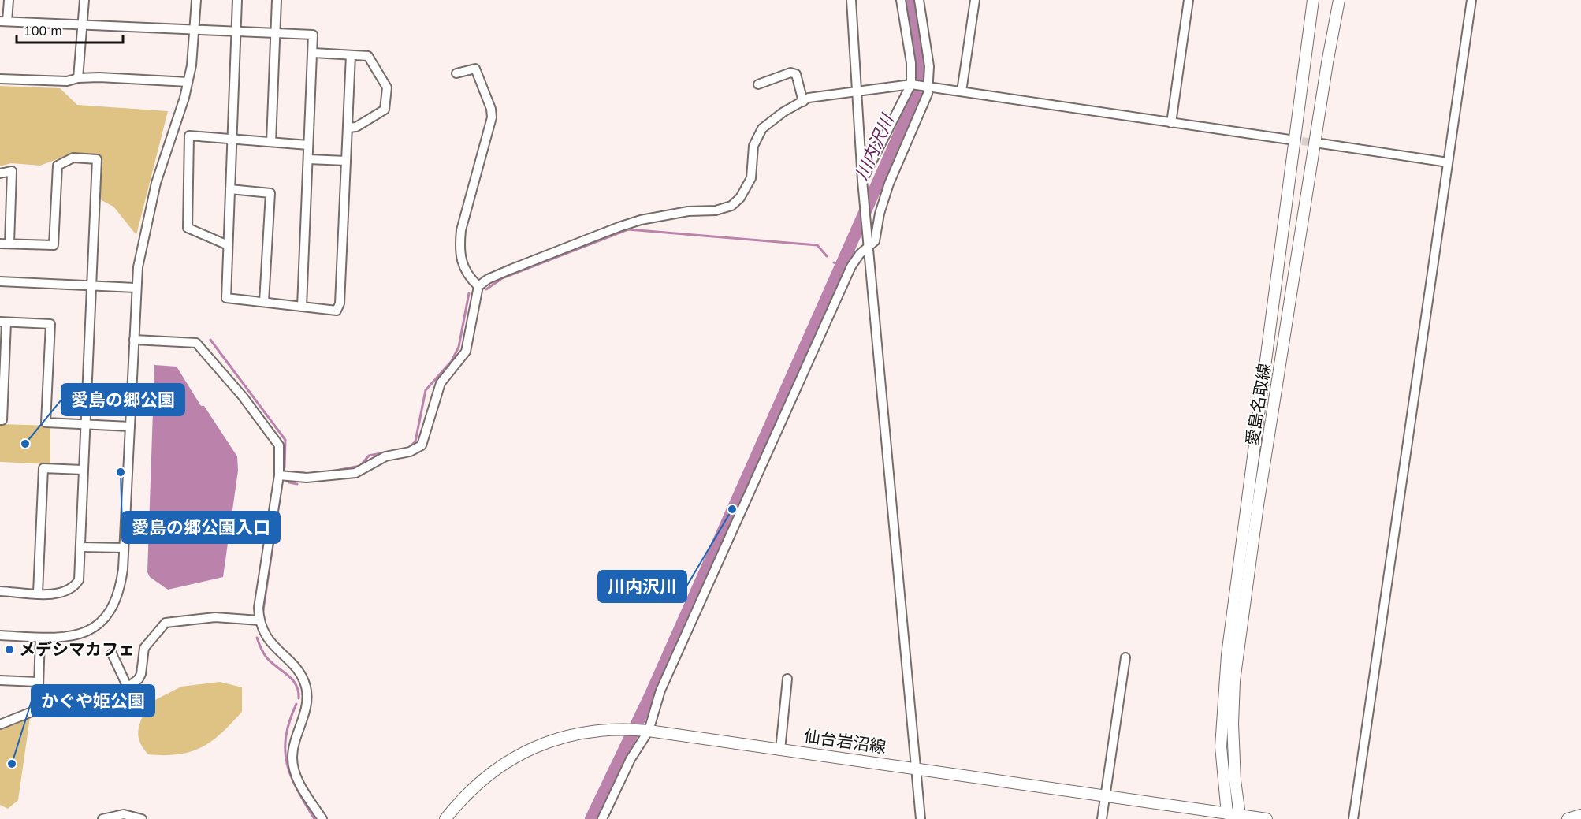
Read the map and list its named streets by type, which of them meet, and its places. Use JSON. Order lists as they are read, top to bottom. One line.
{"streets":{"main road":["愛島名取線","仙台岩沼線"]},"crossings":[["愛島名取線","仙台岩沼線"]],"water":["川内沢川"],"places":["愛島の郷公園","愛島の郷公園入口","川内沢川","メデシマカフェ","かぐや姫公園"],"scale_bar":"100 m"}
